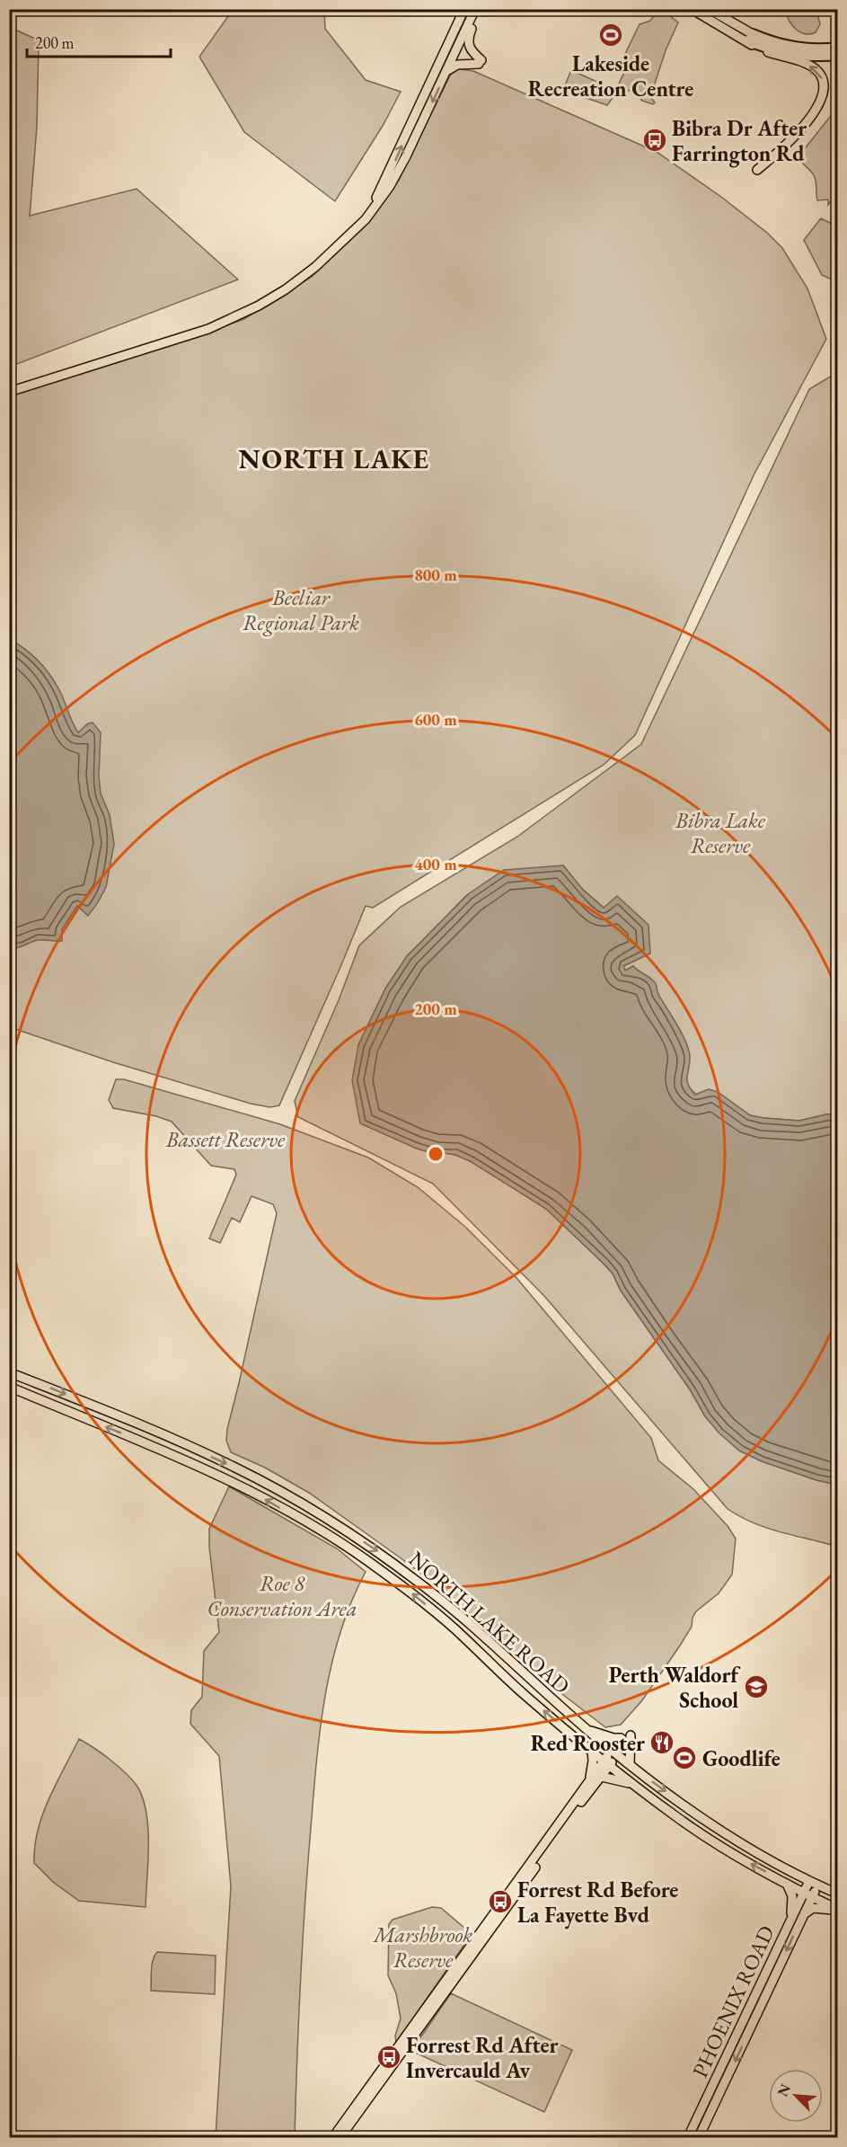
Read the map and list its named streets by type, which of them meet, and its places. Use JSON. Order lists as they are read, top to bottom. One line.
{"streets":{"main road":["NORTH LAKE ROAD","PHOENIX ROAD"]},"crossings":[["NORTH LAKE ROAD","PHOENIX ROAD"]],"districts":["NORTH LAKE"],"parks":["Beeliar Regional Park","Bibra Lake Reserve","Bassett Reserve","Roe 8 Conservation Area","Marshbrook Reserve"],"places":{"sports":["Lakeside Recreation Centre","Goodlife"],"bus stop":["Bibra Dr After Farrington Rd","Forrest Rd Before La Fayette Bvd","Forrest Rd After Invercauld Av"],"school or university":["Perth Waldorf School"],"restaurant":["Red Rooster"]},"scale_bar":"200 m","north":"top left","rings":["800 m","600 m","400 m","200 m"]}
